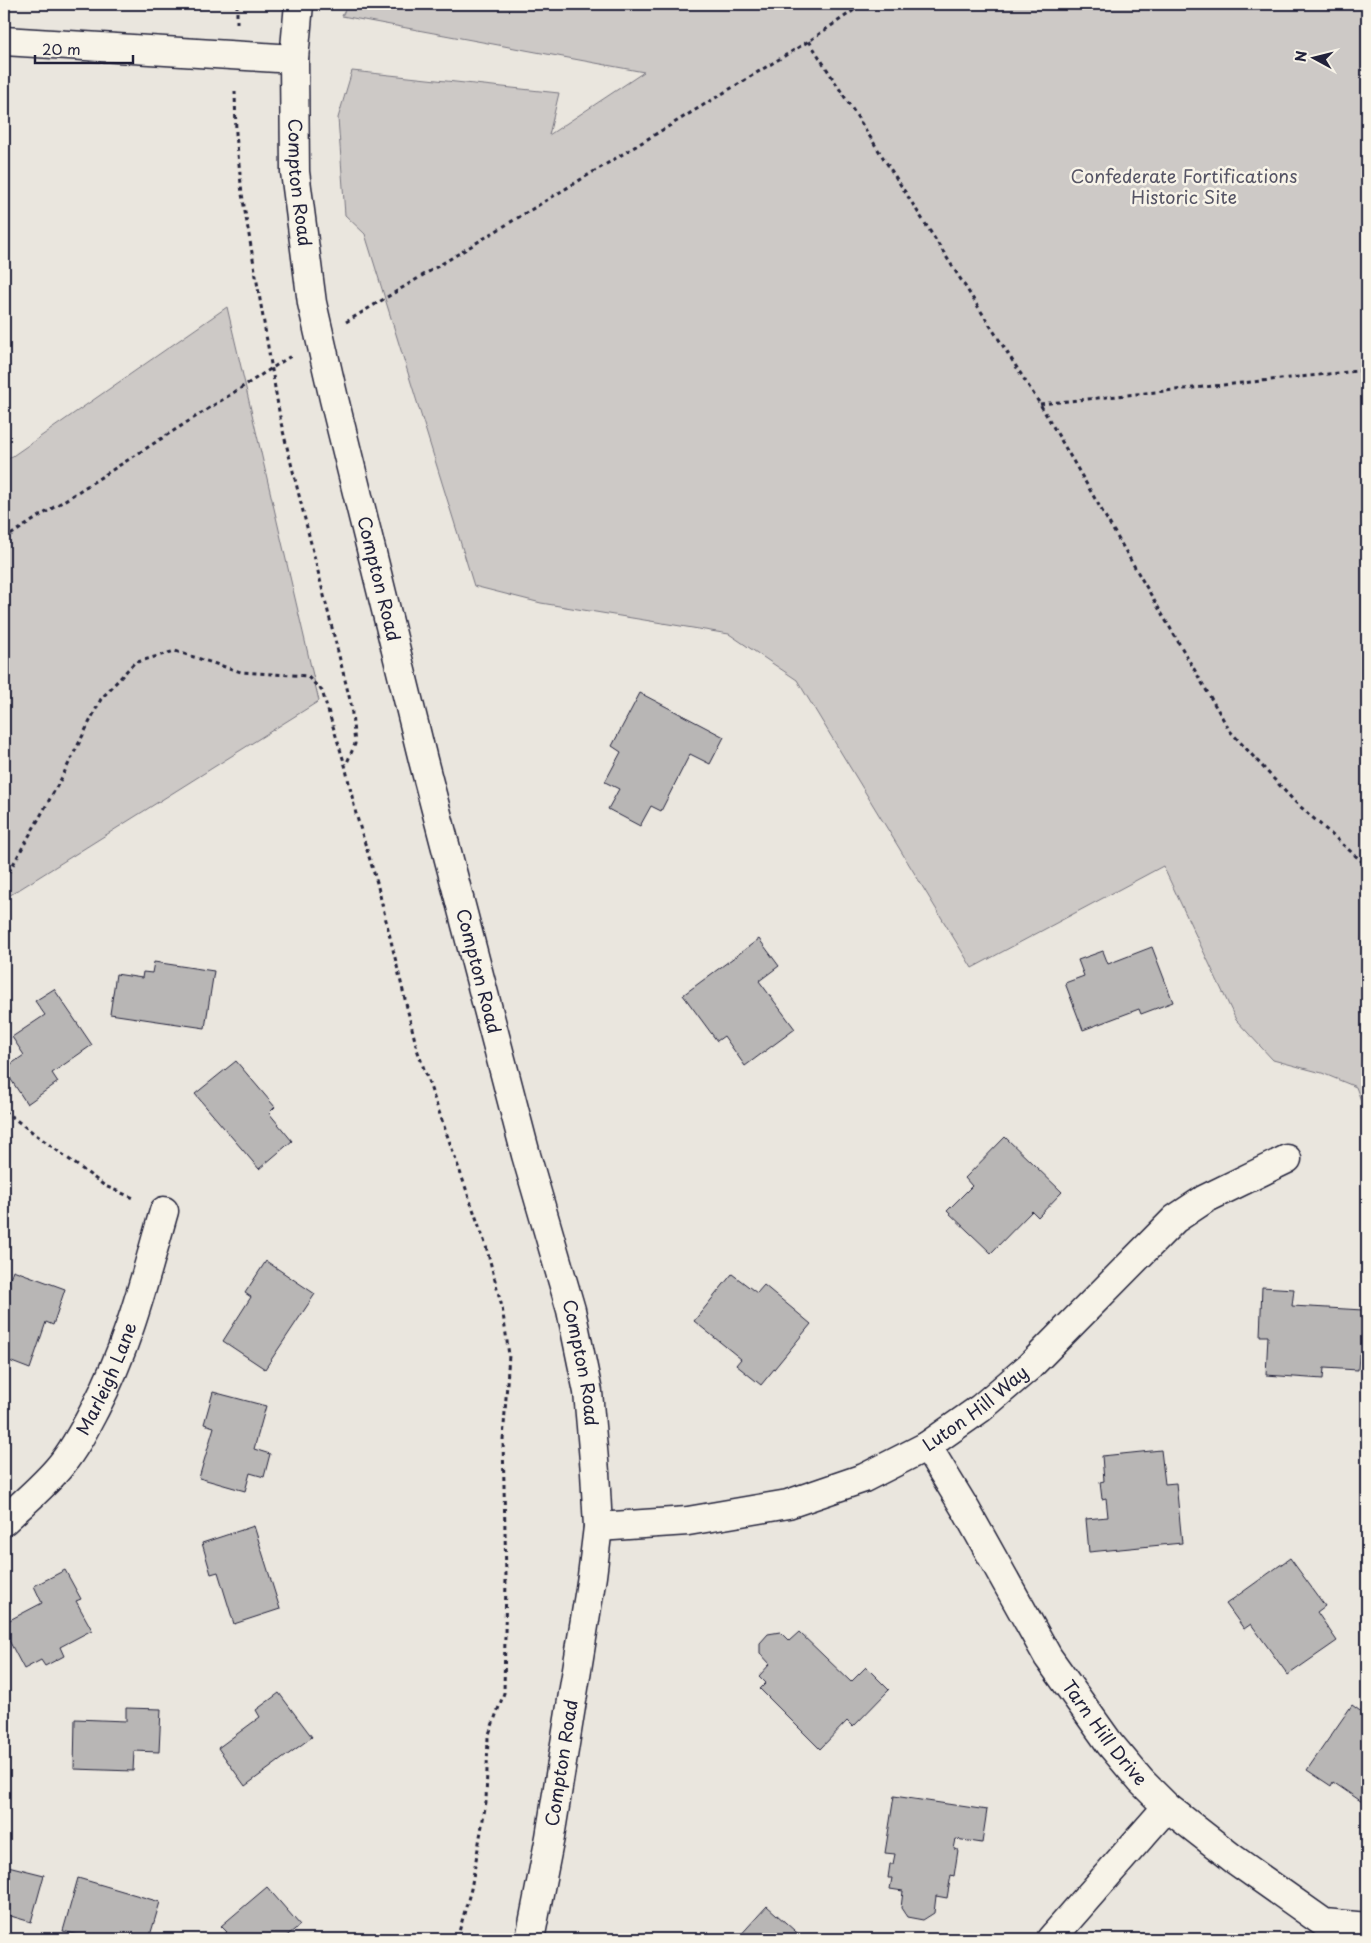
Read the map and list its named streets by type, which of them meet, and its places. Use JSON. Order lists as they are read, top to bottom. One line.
{"streets":{"street":["Compton Road","Marleigh Lane","Luton Hill Way","Tarn Hill Drive"]},"crossings":[["Compton Road","Luton Hill Way"],["Luton Hill Way","Tarn Hill Drive"]],"parks":["Confederate Fortifications Historic Site"],"scale_bar":"20 m","north":"left"}
